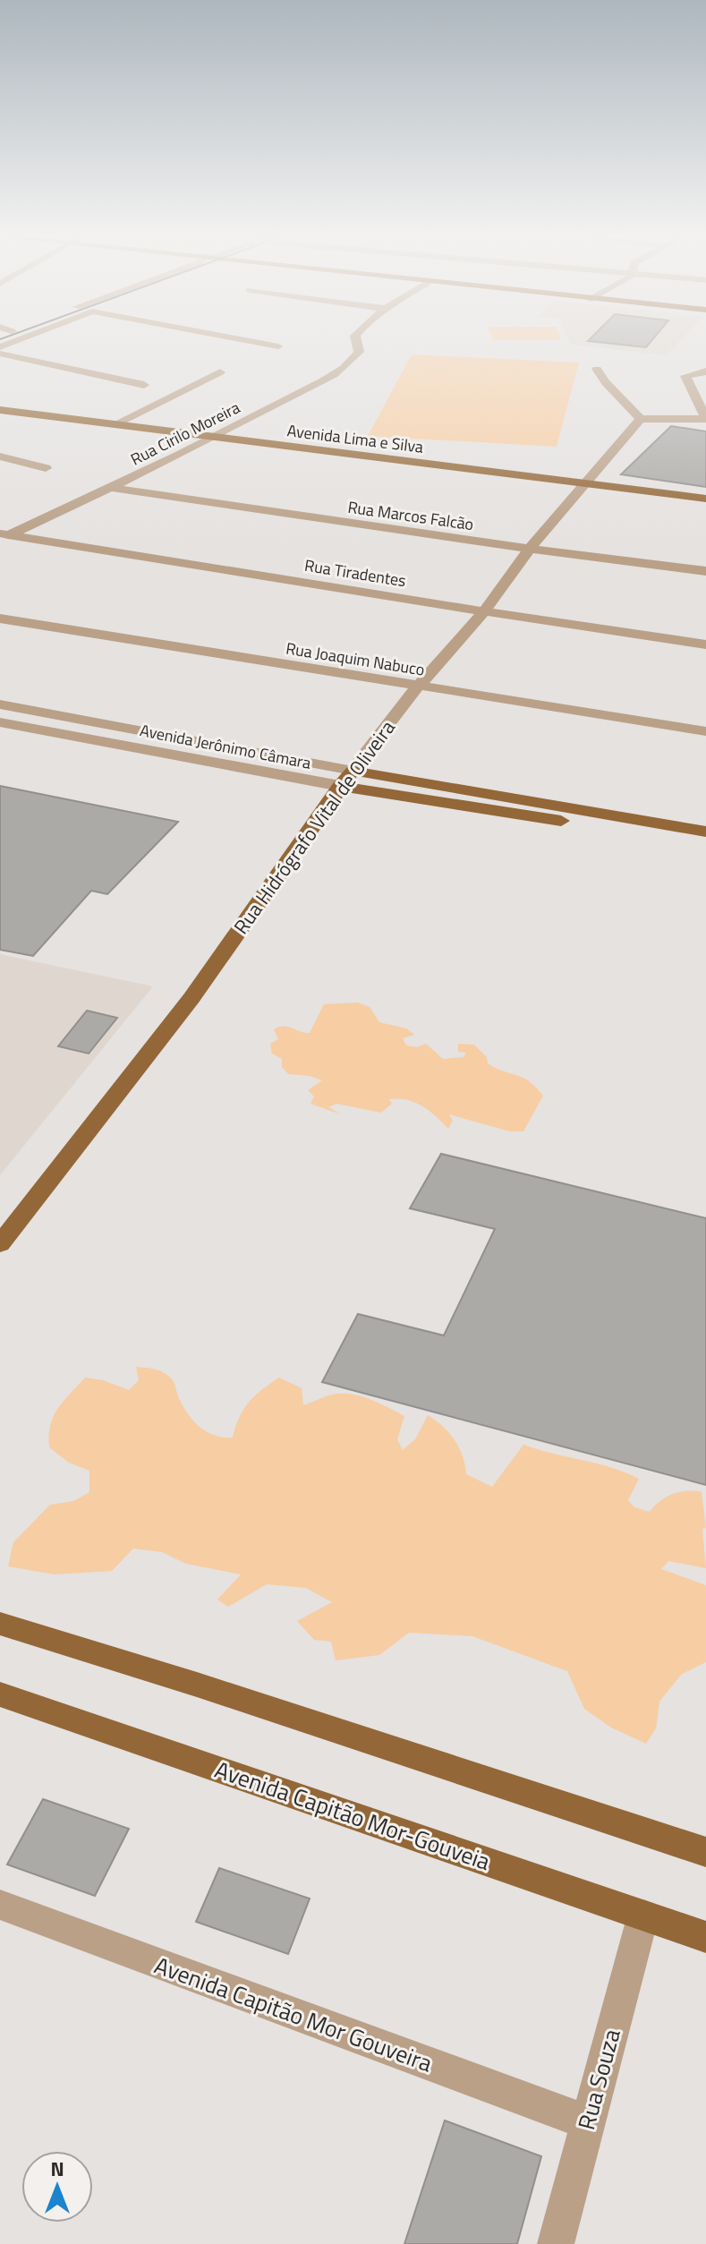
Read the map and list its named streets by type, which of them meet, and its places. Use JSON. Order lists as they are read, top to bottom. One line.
{"streets":{"main road":["Avenida Lima e Silva","Avenida Jerônimo Câmara","Rua Hidrógrafo Vital de Oliveira","Avenida Capitão Mor-Gouveia"],"street":["Rua Cirilo Moreira","Rua Marcos Falcão","Rua Tiradentes","Rua Joaquim Nabuco","Avenida Capitão Mor Gouveira","Rua Souza"]},"crossings":[["Rua Cirilo Moreira","Avenida Lima e Silva"],["Rua Cirilo Moreira","Rua Marcos Falcão"],["Rua Cirilo Moreira","Rua Tiradentes"],["Avenida Lima e Silva","Rua Hidrógrafo Vital de Oliveira"],["Rua Marcos Falcão","Rua Hidrógrafo Vital de Oliveira"],["Rua Tiradentes","Rua Hidrógrafo Vital de Oliveira"],["Rua Joaquim Nabuco","Rua Hidrógrafo Vital de Oliveira"],["Avenida Jerônimo Câmara","Rua Hidrógrafo Vital de Oliveira"],["Avenida Capitão Mor-Gouveia","Rua Souza"],["Avenida Capitão Mor Gouveira","Rua Souza"]],"north":"top"}
